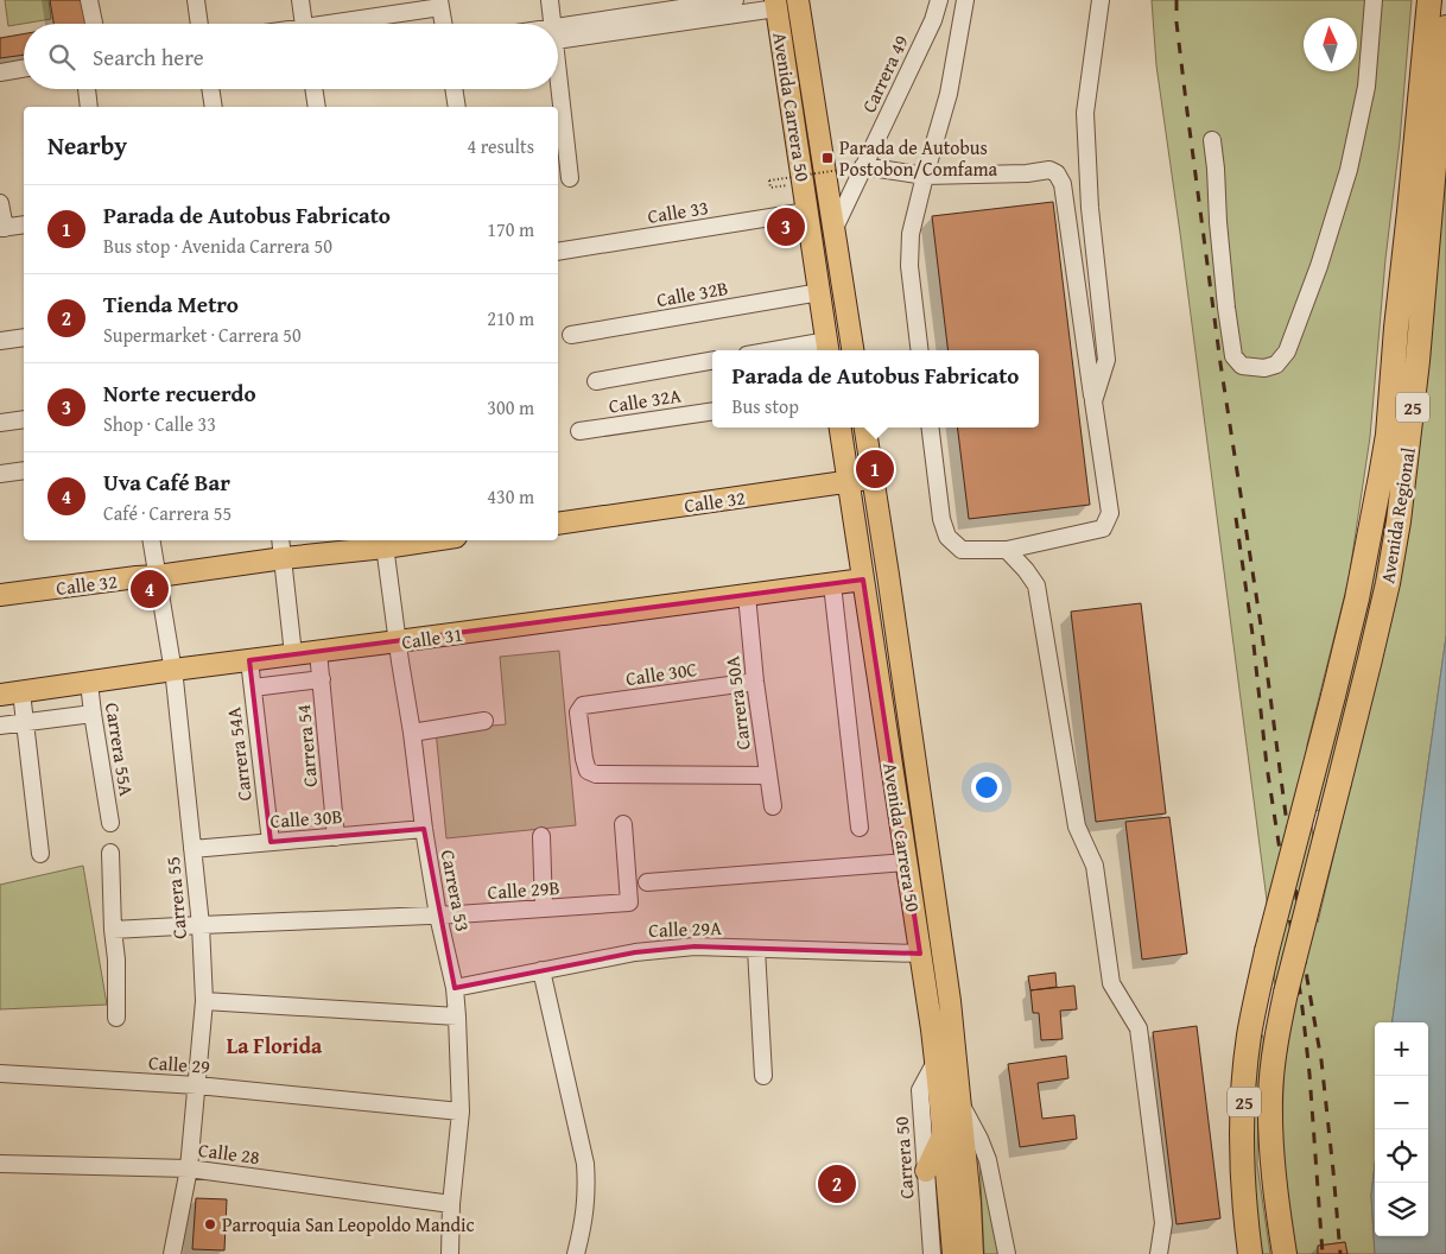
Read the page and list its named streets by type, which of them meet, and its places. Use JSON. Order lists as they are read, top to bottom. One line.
{"streets":{"highway":["25","Avenida Regional"],"main road":["Avenida Carrera 50","Calle 32","Calle 31"],"street":["Carrera 49","Calle 33","Calle 32B","Calle 32A","Calle 30C","Carrera 50A","Carrera 54","Carrera 55A","Carrera 54A","Calle 30B","Calle 29B","Carrera 53","Carrera 55","Calle 29A","Calle 29","Calle 28","Carrera 50"]},"crossings":[["Carrera 49","Avenida Carrera 50"],["Avenida Carrera 50","Calle 33"],["Avenida Carrera 50","Calle 32B"],["Avenida Carrera 50","Calle 32"],["Avenida Carrera 50","Calle 31"],["Avenida Carrera 50","Calle 29A"],["Avenida Carrera 50","Carrera 50"],["Calle 32","Carrera 53"],["Calle 32","Carrera 55"],["Calle 31","Carrera 50A"],["Calle 31","Carrera 54"],["Calle 31","Carrera 55A"],["Calle 31","Carrera 54A"],["Calle 31","Carrera 53"],["Calle 31","Carrera 55"],["Calle 30C","Carrera 50A"],["Carrera 54","Calle 30B"],["Carrera 54A","Calle 30B"],["Calle 30B","Carrera 53"],["Calle 30B","Carrera 55"],["Calle 29B","Carrera 53"],["Calle 29B","Carrera 55"],["Carrera 53","Calle 29A"],["Carrera 53","Calle 29"],["Carrera 53","Calle 28"],["Carrera 55","Calle 29"],["Carrera 55","Calle 28"]],"districts":["La Florida"],"places":{"transit":["Parada de Autobus Postobon/Comfama"],"other":["Parroquia San Leopoldo Mandic"]},"north":"top","page":{"search":"Search here","heading":["Nearby","4 results"],"list":[{"mark":"1","name":"Parada de Autobus Fabricato","note":"Bus stop · Avenida Carrera 50","value":"170 m"},{"mark":"2","name":"Tienda Metro","note":"Supermarket · Carrera 50","value":"210 m"},{"mark":"3","name":"Norte recuerdo","note":"Shop · Calle 33","value":"300 m"},{"mark":"4","name":"Uva Café Bar","note":"Café · Carrera 55","value":"430 m"}],"pins":["3","1","4","2"],"popup":["Parada de Autobus Fabricato","Bus stop"],"map_buttons":["+","−"]}}
